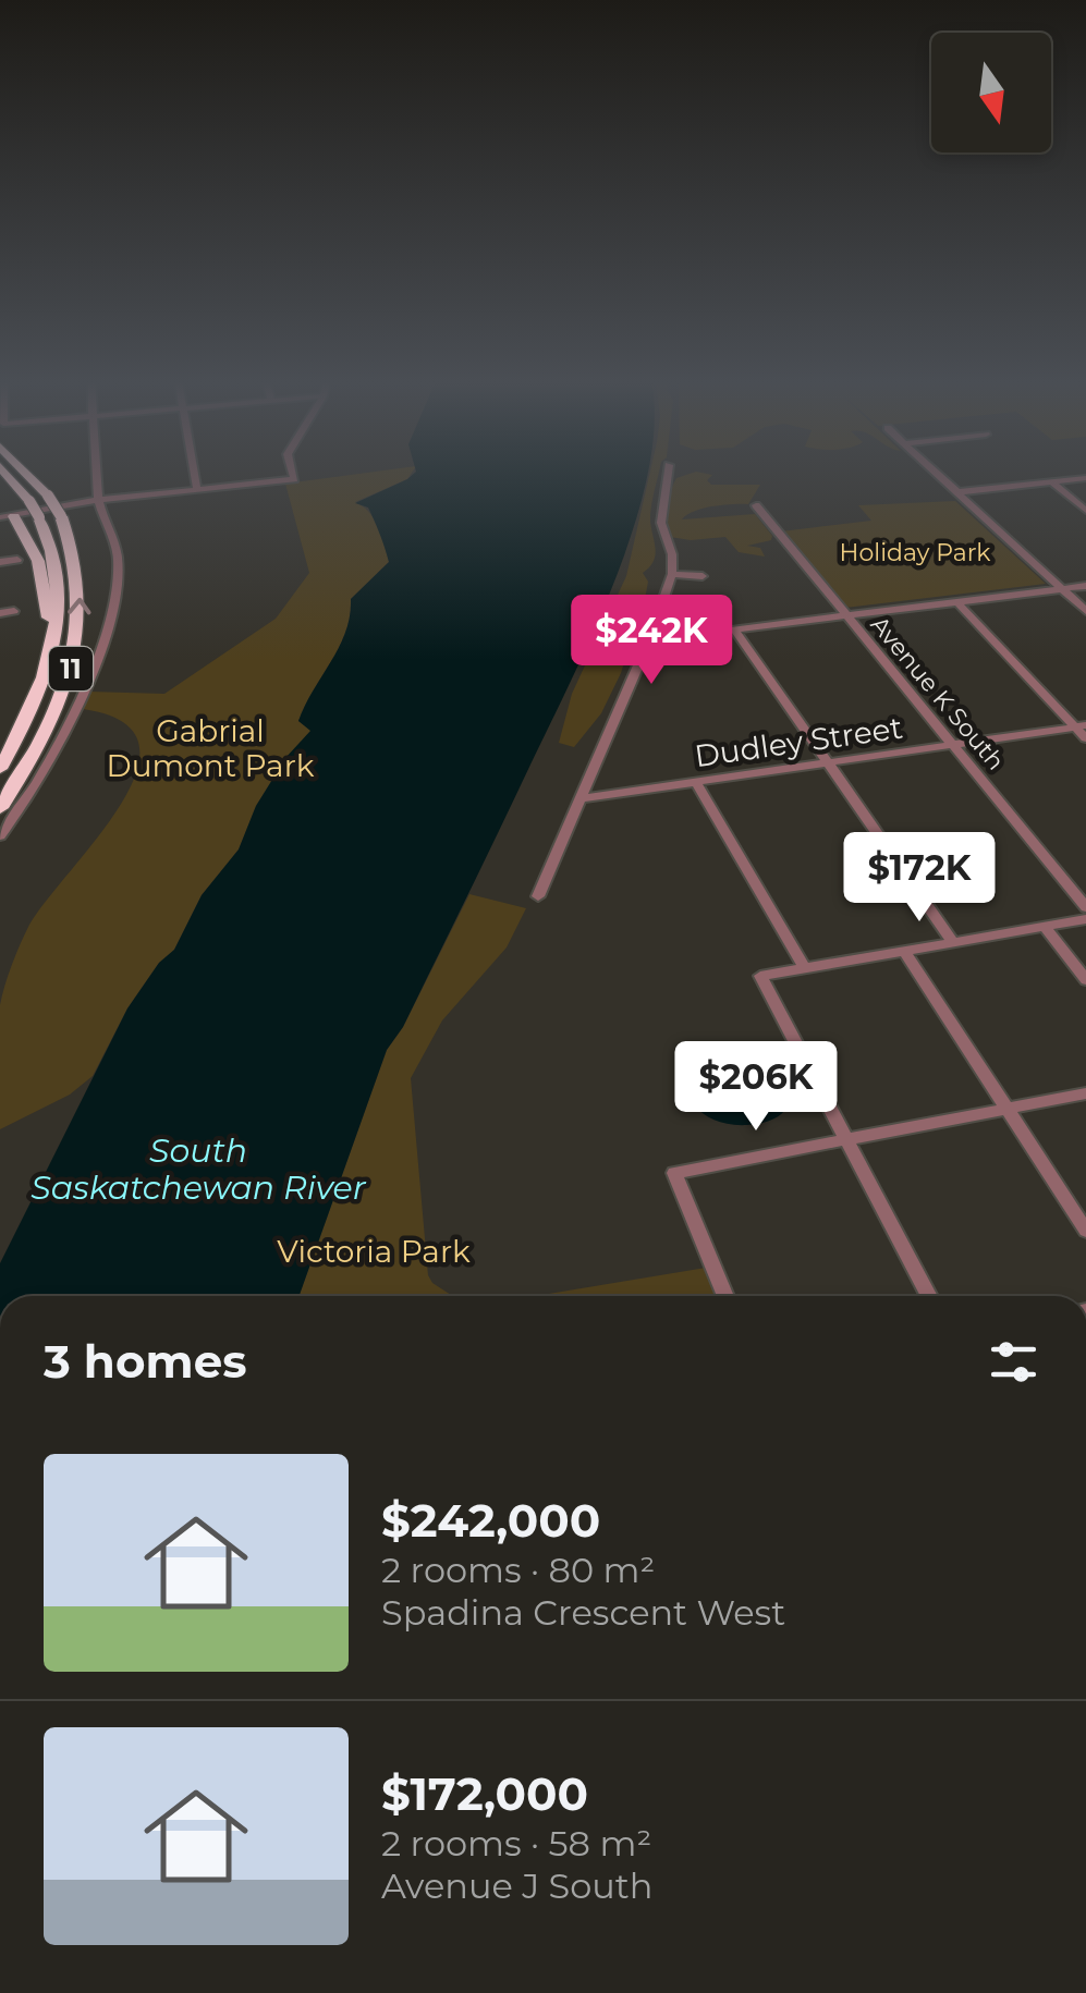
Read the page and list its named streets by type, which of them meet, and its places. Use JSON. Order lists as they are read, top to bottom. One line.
{"streets":{"highway":["11"],"street":["Avenue K South","Dudley Street"]},"crossings":[["Avenue K South","Dudley Street"]],"water":["South Saskatchewan River"],"parks":["Holiday Park","Gabrial Dumont Park","Victoria Park"],"north":"bottom","page":{"price":["$242K","$172K","$206K"],"heading":"3 homes","list":[{"name":"$242,000","note":"2 rooms · 80 m² · Spadina Crescent West"},{"name":"$172,000","note":"2 rooms · 58 m² · Avenue J South"}]}}
